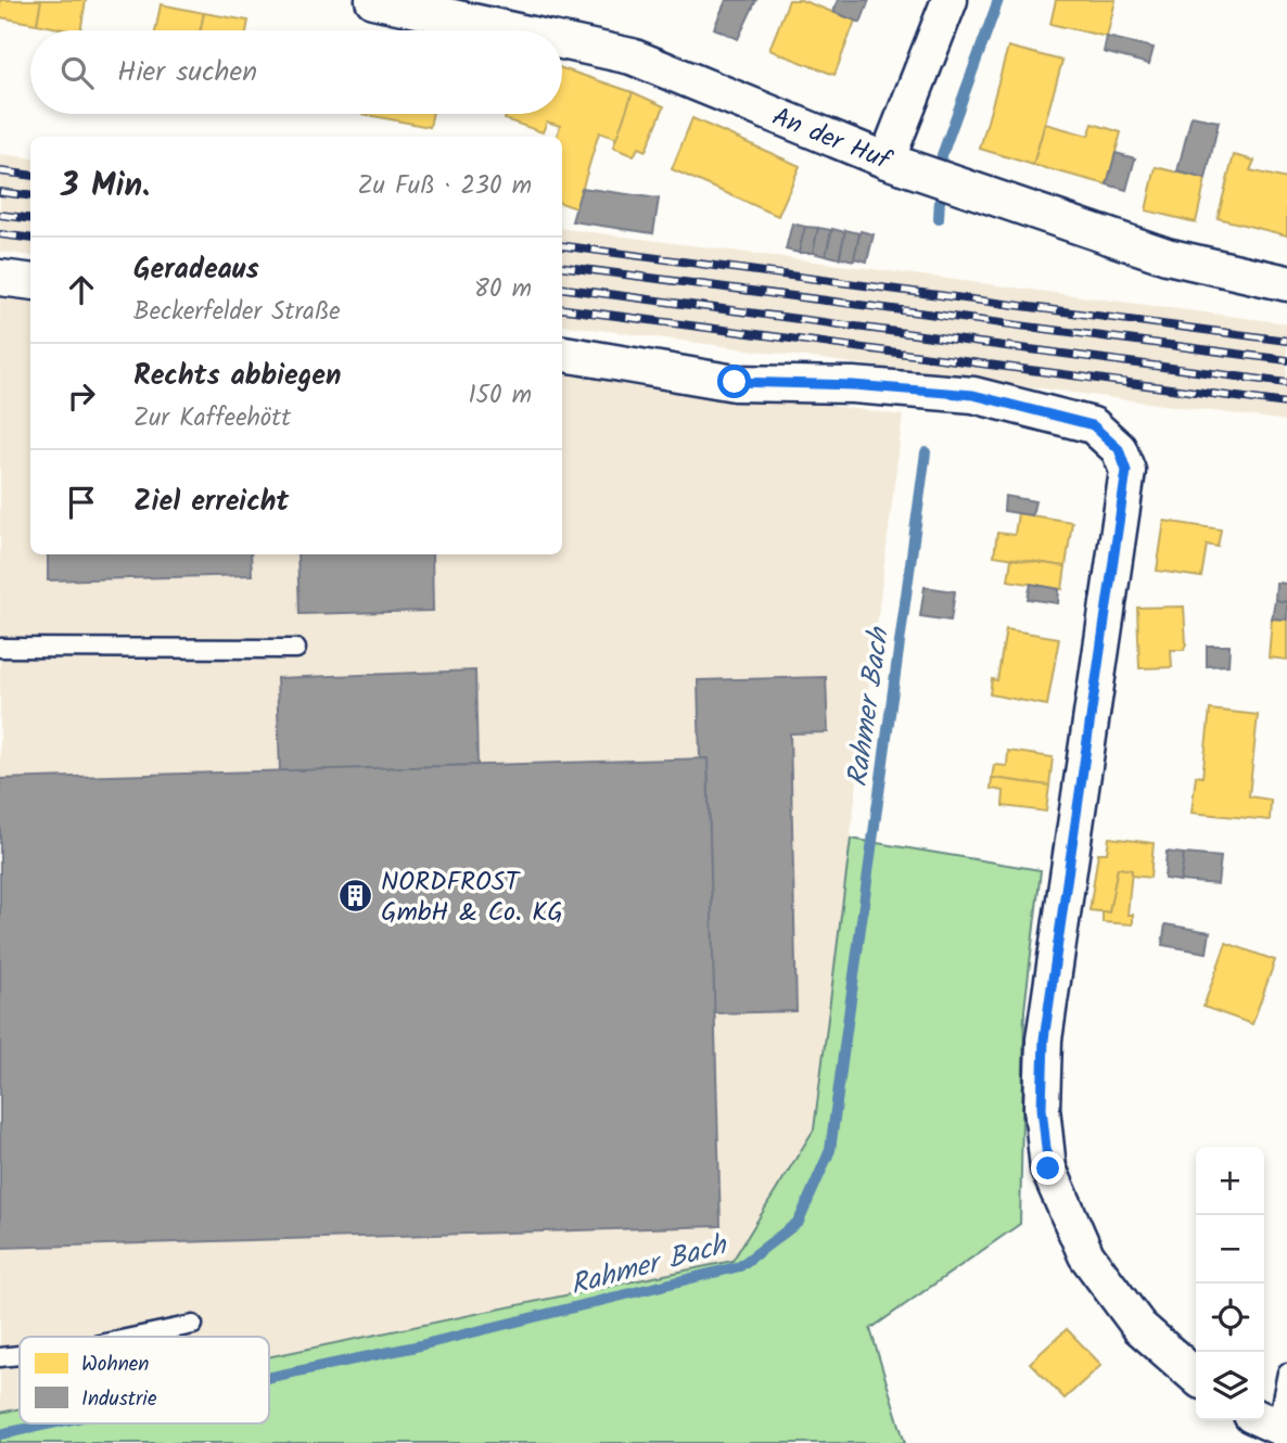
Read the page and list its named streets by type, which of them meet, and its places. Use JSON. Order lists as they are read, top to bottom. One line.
{"streets":{"street":["An der Huf"]},"water":["Rahmer Bach"],"places":{"building":["NORDFROST GmbH & Co. KG"]},"legend":["Wohnen","Industrie"],"page":{"search":"Hier suchen","heading":["3 Min.","Zu Fuß · 230 m"],"list":[["Geradeaus","Beckerfelder Straße","80 m"],["Rechts abbiegen","Zur Kaffeehött","150 m"],"Ziel erreicht"],"map_buttons":["+","−"]}}
